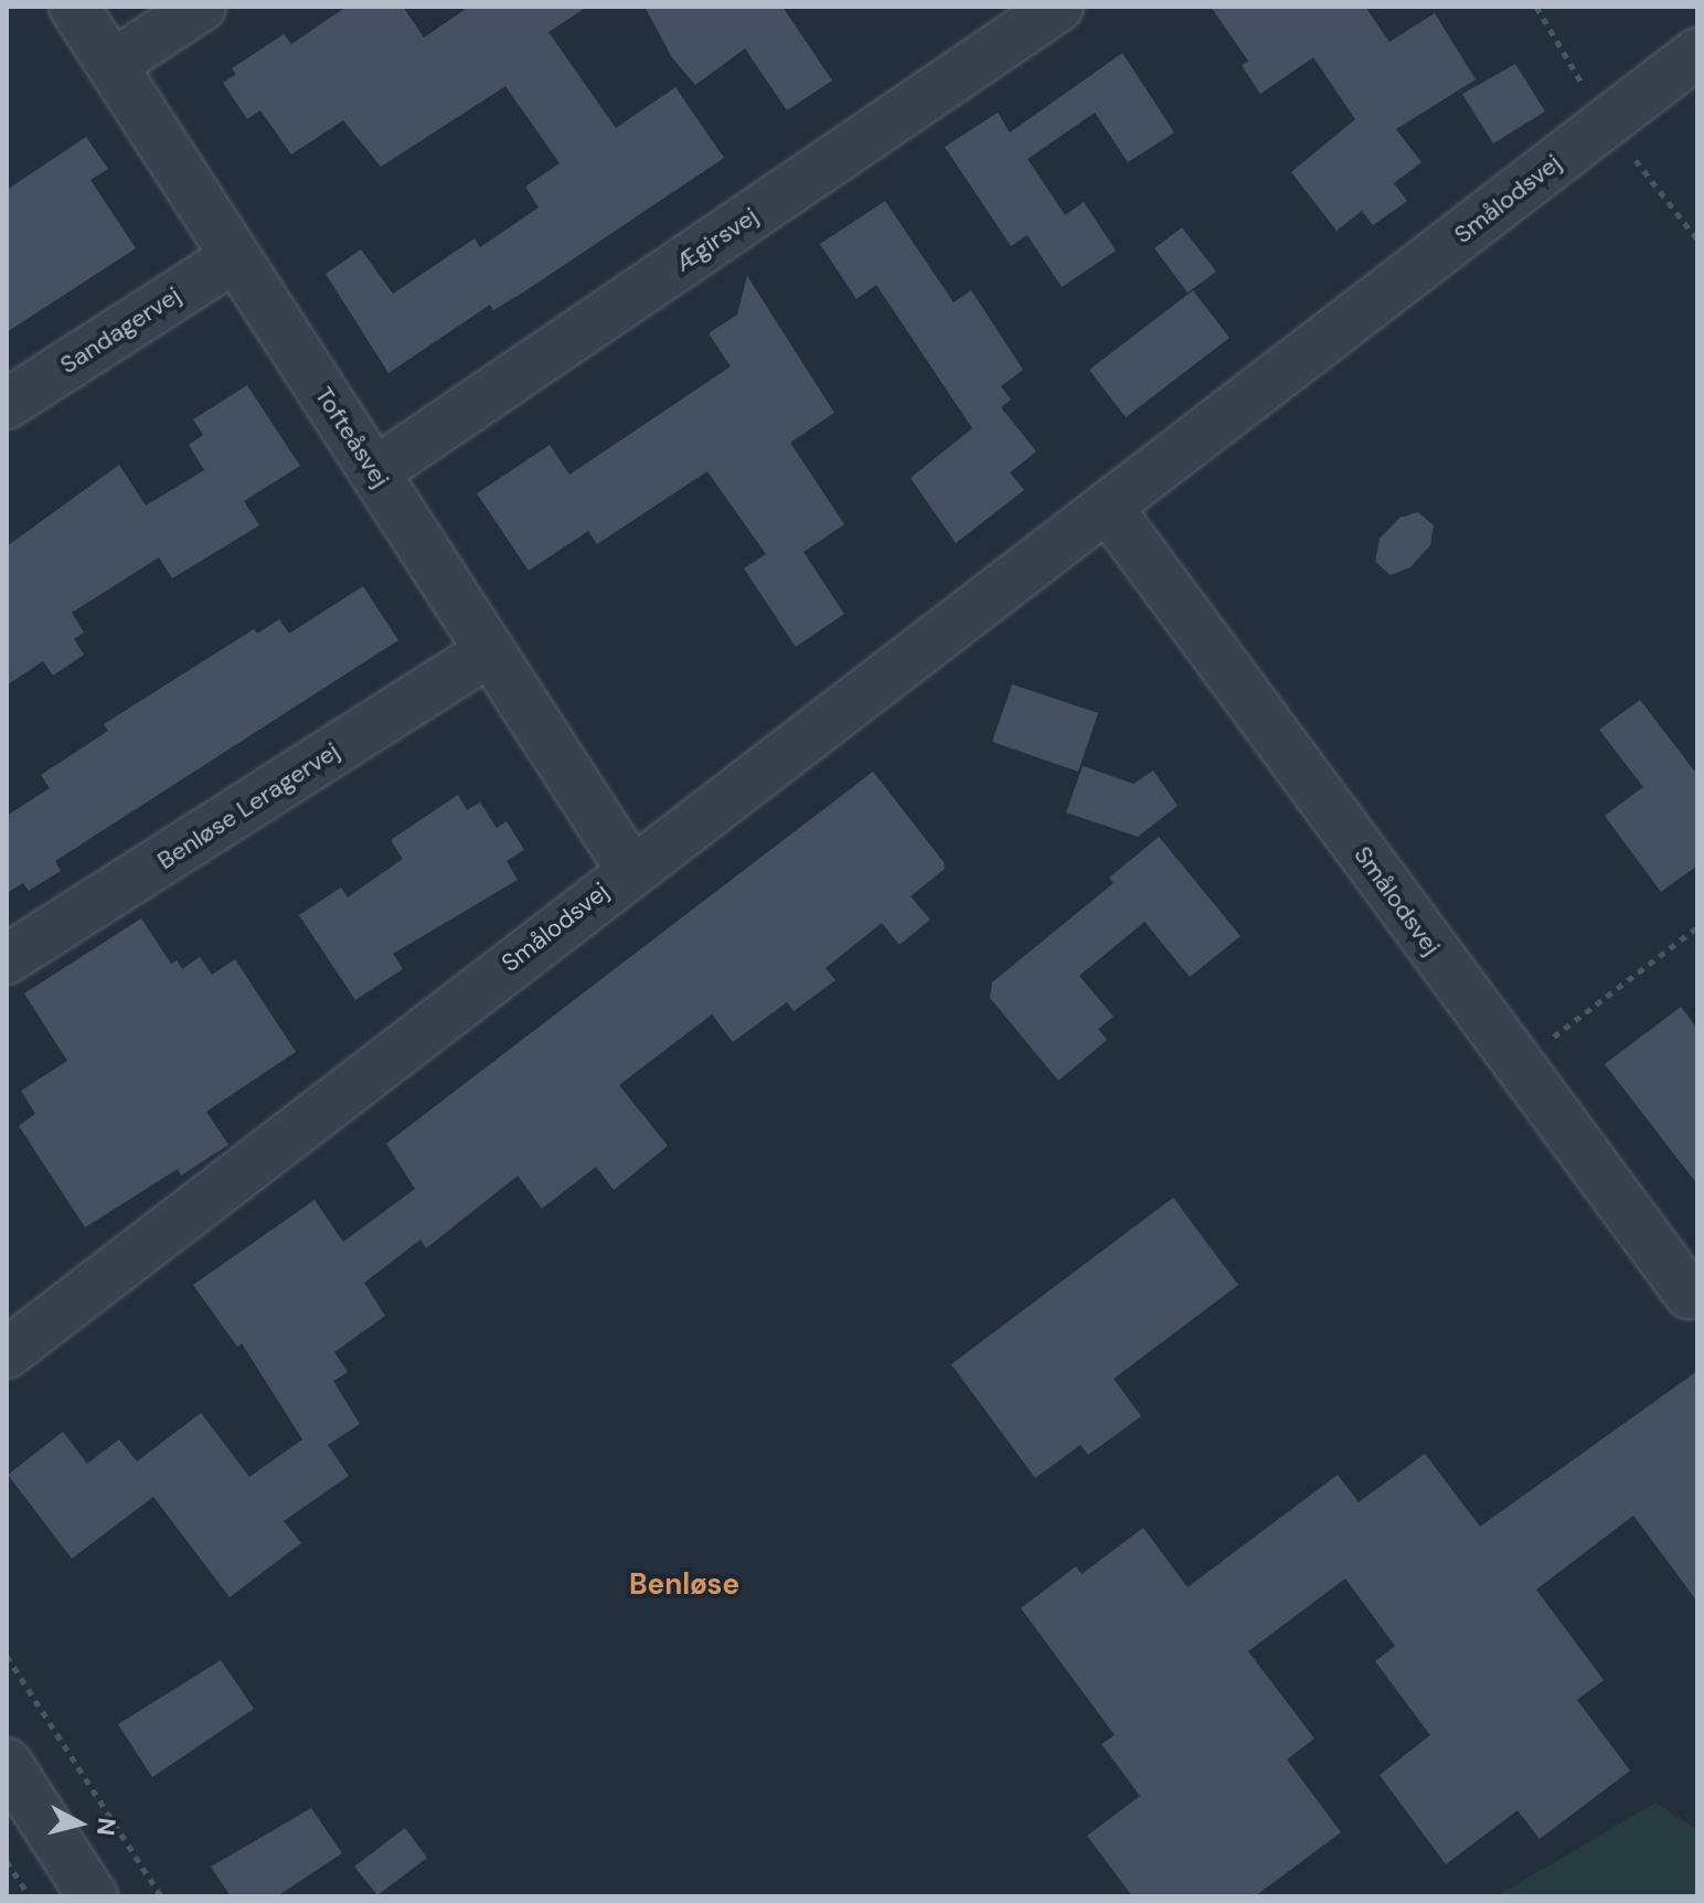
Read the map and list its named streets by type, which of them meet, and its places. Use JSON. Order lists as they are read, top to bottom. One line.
{"streets":{"street":["Smålodsvej","Ægirsvej","Sandagervej","Tofteåsvej","Benløse Leragervej"]},"crossings":[["Smålodsvej","Tofteåsvej"],["Ægirsvej","Tofteåsvej"],["Sandagervej","Tofteåsvej"],["Tofteåsvej","Benløse Leragervej"]],"districts":["Benløse"],"north":"right"}
